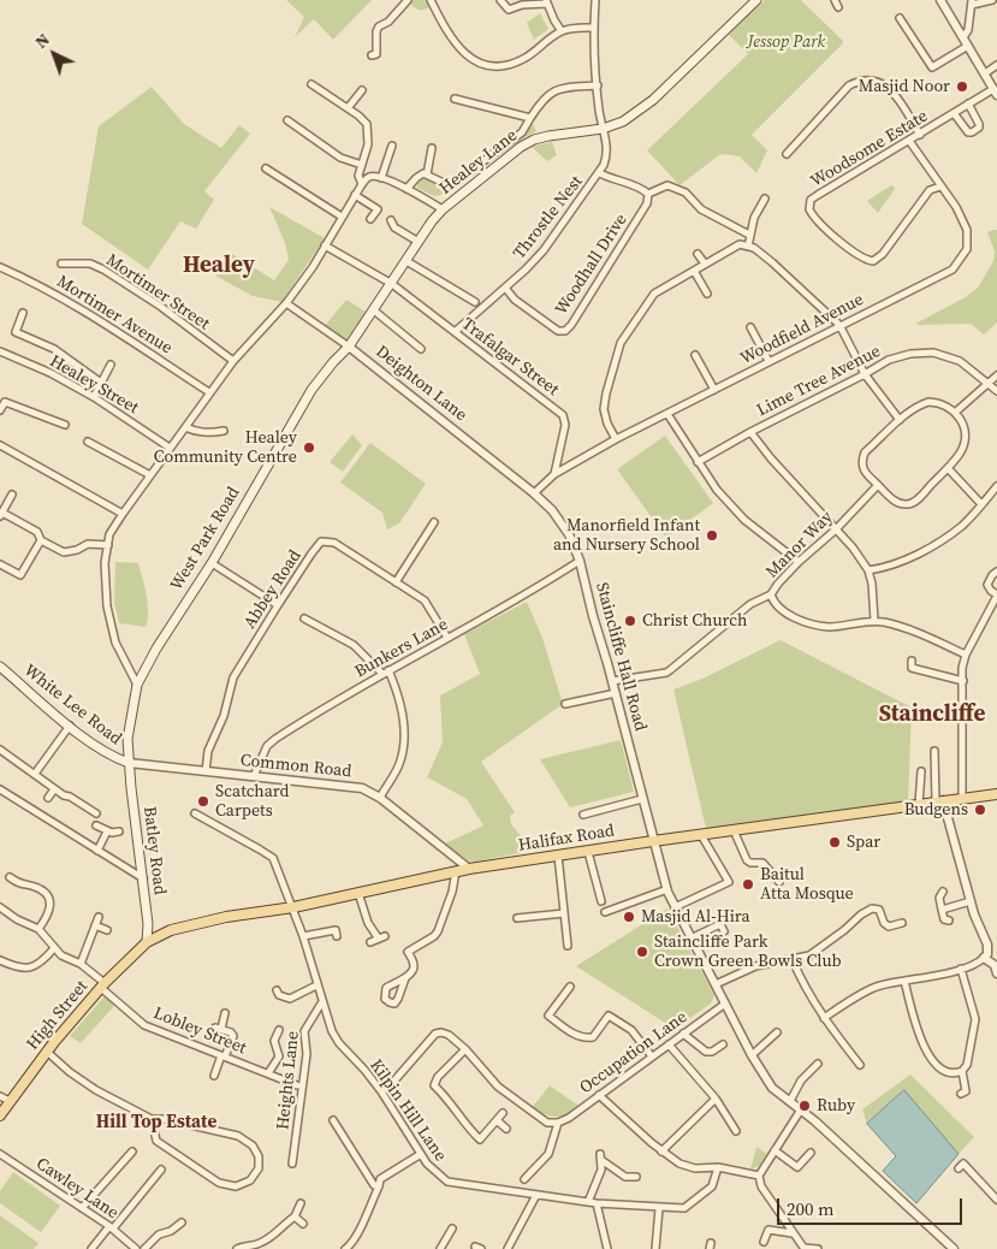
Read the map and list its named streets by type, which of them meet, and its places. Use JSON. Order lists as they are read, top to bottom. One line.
{"streets":{"main road":["Healey Lane","West Park Road","White Lee Road","Halifax Road","Batley Road","High Street"],"street":["Woodsome Estate","Throstle Nest","Woodhall Drive","Mortimer Street","Mortimer Avenue","Woodfield Avenue","Trafalgar Street","Lime Tree Avenue","Deighton Lane","Healey Street","Manor Way","Abbey Road","Bunkers Lane","Staincliffe Hall Road","Common Road","Lobley Street","Occupation Lane","Heights Lane","Kilpin Hill Lane","Cawley Lane"]},"crossings":[["Woodsome Estate","Woodfield Avenue"],["Healey Lane","Throstle Nest"],["Healey Lane","Trafalgar Street"],["Healey Lane","Deighton Lane"],["Healey Lane","West Park Road"],["Throstle Nest","Woodhall Drive"],["Throstle Nest","Trafalgar Street"],["Woodfield Avenue","Trafalgar Street"],["Woodfield Avenue","Deighton Lane"],["Woodfield Avenue","Staincliffe Hall Road"],["Deighton Lane","West Park Road"],["Deighton Lane","Staincliffe Hall Road"],["West Park Road","White Lee Road"],["West Park Road","Common Road"],["West Park Road","Batley Road"],["Manor Way","Staincliffe Hall Road"],["Abbey Road","Bunkers Lane"],["Abbey Road","Common Road"],["Bunkers Lane","Staincliffe Hall Road"],["Bunkers Lane","Common Road"],["Staincliffe Hall Road","Halifax Road"],["Staincliffe Hall Road","Occupation Lane"],["White Lee Road","Common Road"],["White Lee Road","Batley Road"],["Common Road","Halifax Road"],["Common Road","Batley Road"],["Halifax Road","Batley Road"],["Halifax Road","High Street"],["Halifax Road","Kilpin Hill Lane"],["Batley Road","High Street"],["High Street","Lobley Street"],["Heights Lane","Kilpin Hill Lane"]],"districts":["Healey","Staincliffe","Hill Top Estate"],"parks":["Jessop Park"],"places":["Masjid Noor","Healey Community Centre","Manorfield Infant and Nursery School","Christ Church","Scatchard Carpets","Budgens","Spar","Baitul Atta Mosque","Masjid Al-Hira","Staincliffe Park Crown Green Bowls Club","Ruby"],"scale_bar":"200 m","north":"top left"}
